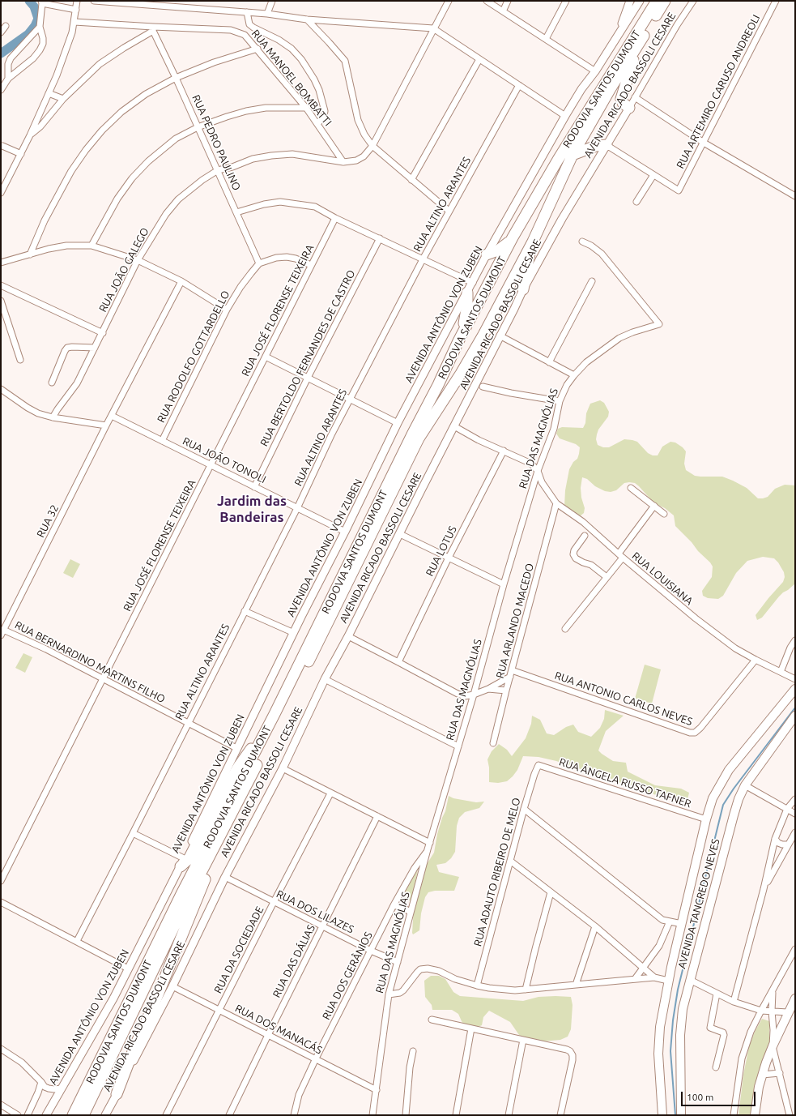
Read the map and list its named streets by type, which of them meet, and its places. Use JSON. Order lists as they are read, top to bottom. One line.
{"streets":{"highway":["RODOVIA SANTOS DUMONT"],"main road":["AVENIDA TANCREDO NEVES"],"street":["RUA MANOEL BOMBATTI","AVENIDA RICADO BASSOLI CESARE","RUA ARTEMIRO CARUSO ANDREOLI","RUA PEDRO PAULINO","RUA ALTINO ARANTES","RUA JOÃO GALEGO","RUA JOSÉ FLORENSE TEIXEIRA","AVENIDA ANTÔNIO VON ZUBEN","RUA RODOLFO GOTTARDELLO","RUA BERTOLDO FERNANDES DE CASTRO","RUA DAS MAGNÓLIAS","RUA JOÃO TONOLI","RUA 32","RUA LOTUS","RUA LOUISIANA","RUA ARLANDO MACEDO","RUA BERNARDINO MARTINS FILHO","RUA ANTONIO CARLOS NEVES","RUA ÂNGELA RUSSO TAFNER","RUA ADAUTO RIBEIRO DE MELO","RUA DOS LILAZES","RUA DA SOCIEDADE","RUA DAS DÁLIAS","RUA DOS GERÂNIOS","RUA DOS MANACÁS"]},"crossings":[["RUA MANOEL BOMBATTI","RUA PEDRO PAULINO"],["RUA MANOEL BOMBATTI","RUA JOÃO GALEGO"],["AVENIDA RICADO BASSOLI CESARE","RUA DOS LILAZES"],["AVENIDA RICADO BASSOLI CESARE","RUA DOS MANACÁS"],["RUA PEDRO PAULINO","RUA JOÃO GALEGO"],["RUA PEDRO PAULINO","RUA RODOLFO GOTTARDELLO"],["RUA ALTINO ARANTES","RUA JOÃO TONOLI"],["RUA ALTINO ARANTES","RUA BERNARDINO MARTINS FILHO"],["RUA JOSÉ FLORENSE TEIXEIRA","RUA JOÃO TONOLI"],["RUA JOSÉ FLORENSE TEIXEIRA","RUA BERNARDINO MARTINS FILHO"],["AVENIDA ANTÔNIO VON ZUBEN","RUA JOÃO TONOLI"],["AVENIDA ANTÔNIO VON ZUBEN","RUA BERNARDINO MARTINS FILHO"],["RUA RODOLFO GOTTARDELLO","RUA JOÃO TONOLI"],["RUA BERTOLDO FERNANDES DE CASTRO","RUA JOÃO TONOLI"],["RUA DAS MAGNÓLIAS","RUA LOUISIANA"],["RUA DAS MAGNÓLIAS","RUA DOS LILAZES"],["RUA DAS MAGNÓLIAS","RUA DOS GERÂNIOS"],["RUA DAS MAGNÓLIAS","RUA DOS MANACÁS"],["RUA JOÃO TONOLI","RUA 32"],["RUA 32","RUA BERNARDINO MARTINS FILHO"],["RUA LOUISIANA","RUA ARLANDO MACEDO"],["RUA LOUISIANA","RUA ANTONIO CARLOS NEVES"],["RUA ARLANDO MACEDO","RUA ANTONIO CARLOS NEVES"],["RUA ÂNGELA RUSSO TAFNER","RUA ADAUTO RIBEIRO DE MELO"],["RUA DOS LILAZES","RUA DA SOCIEDADE"],["RUA DOS LILAZES","RUA DAS DÁLIAS"],["RUA DOS LILAZES","RUA DOS GERÂNIOS"],["RUA DA SOCIEDADE","RUA DOS MANACÁS"],["RUA DAS DÁLIAS","RUA DOS MANACÁS"],["RUA DOS GERÂNIOS","RUA DOS MANACÁS"]],"districts":["Jardim das Bandeiras"],"scale_bar":"100 m"}
